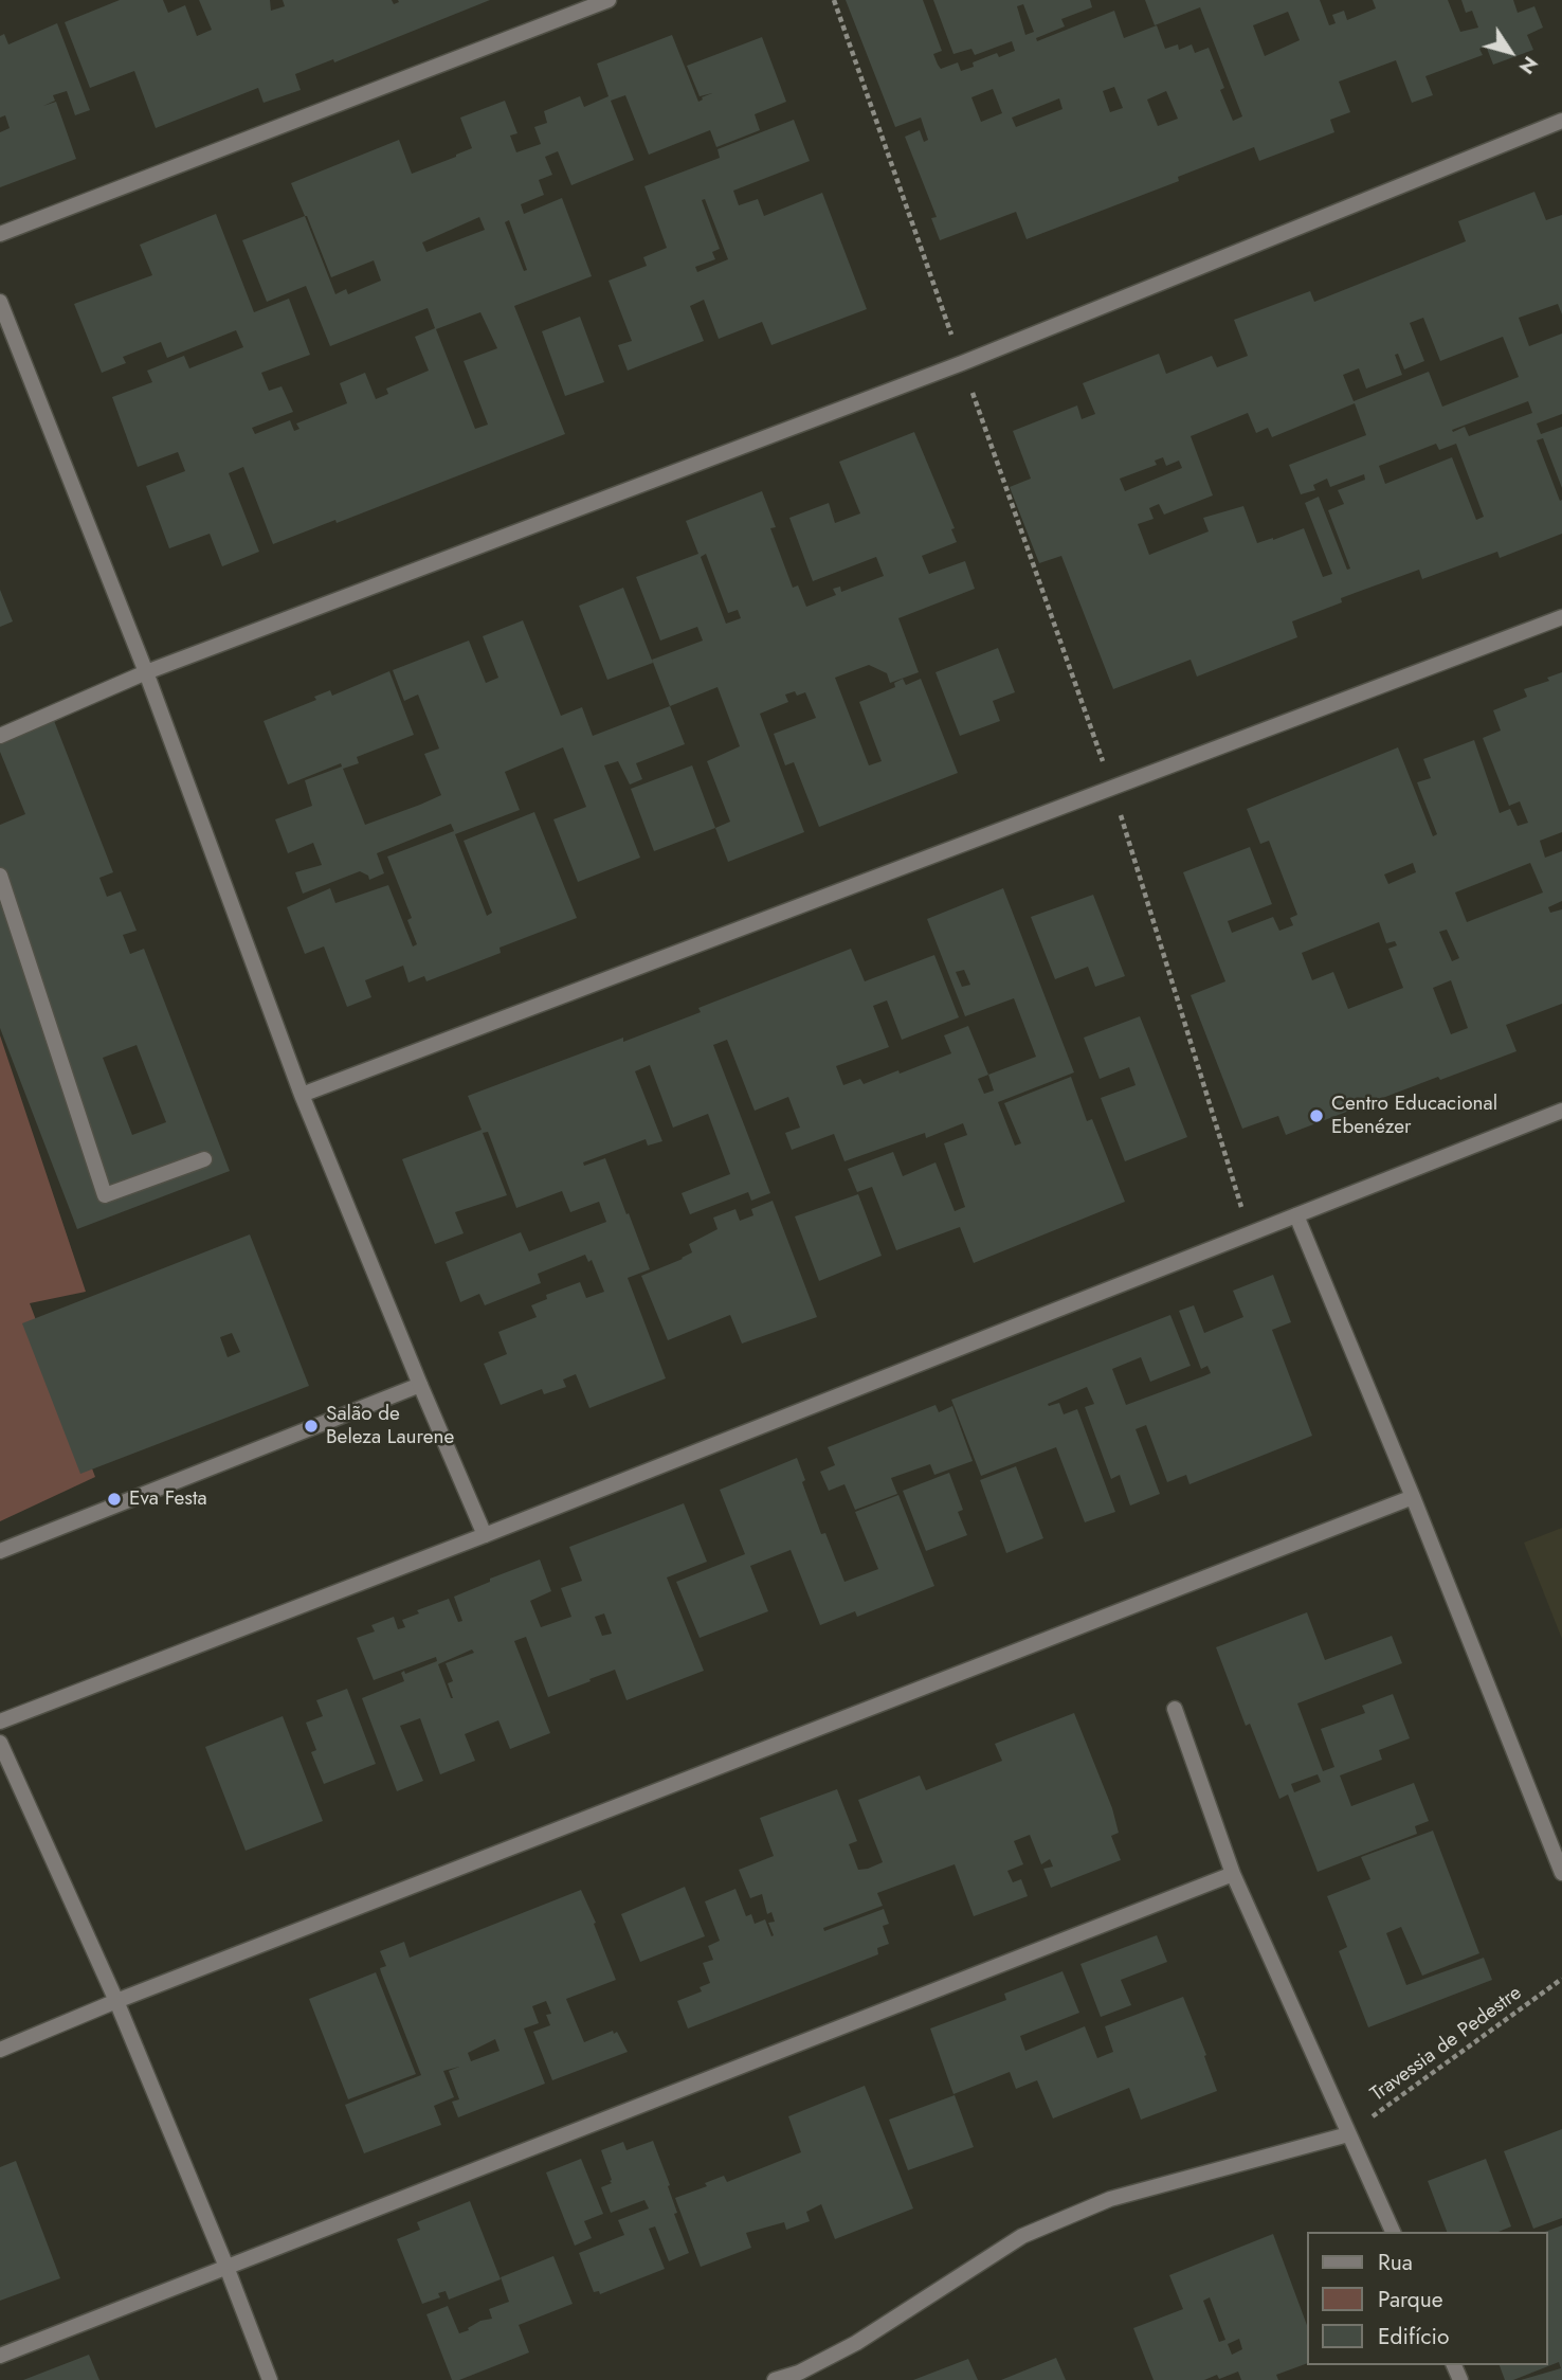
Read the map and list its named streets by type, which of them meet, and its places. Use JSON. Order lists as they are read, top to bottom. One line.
{"streets":{"path":["Travessia de Pedestre"]},"places":["Centro Educacional Ebenézer","Salão de Beleza Laurene","Eva Festa"],"legend":["Rua","Parque","Edifício"],"north":"bottom right"}
